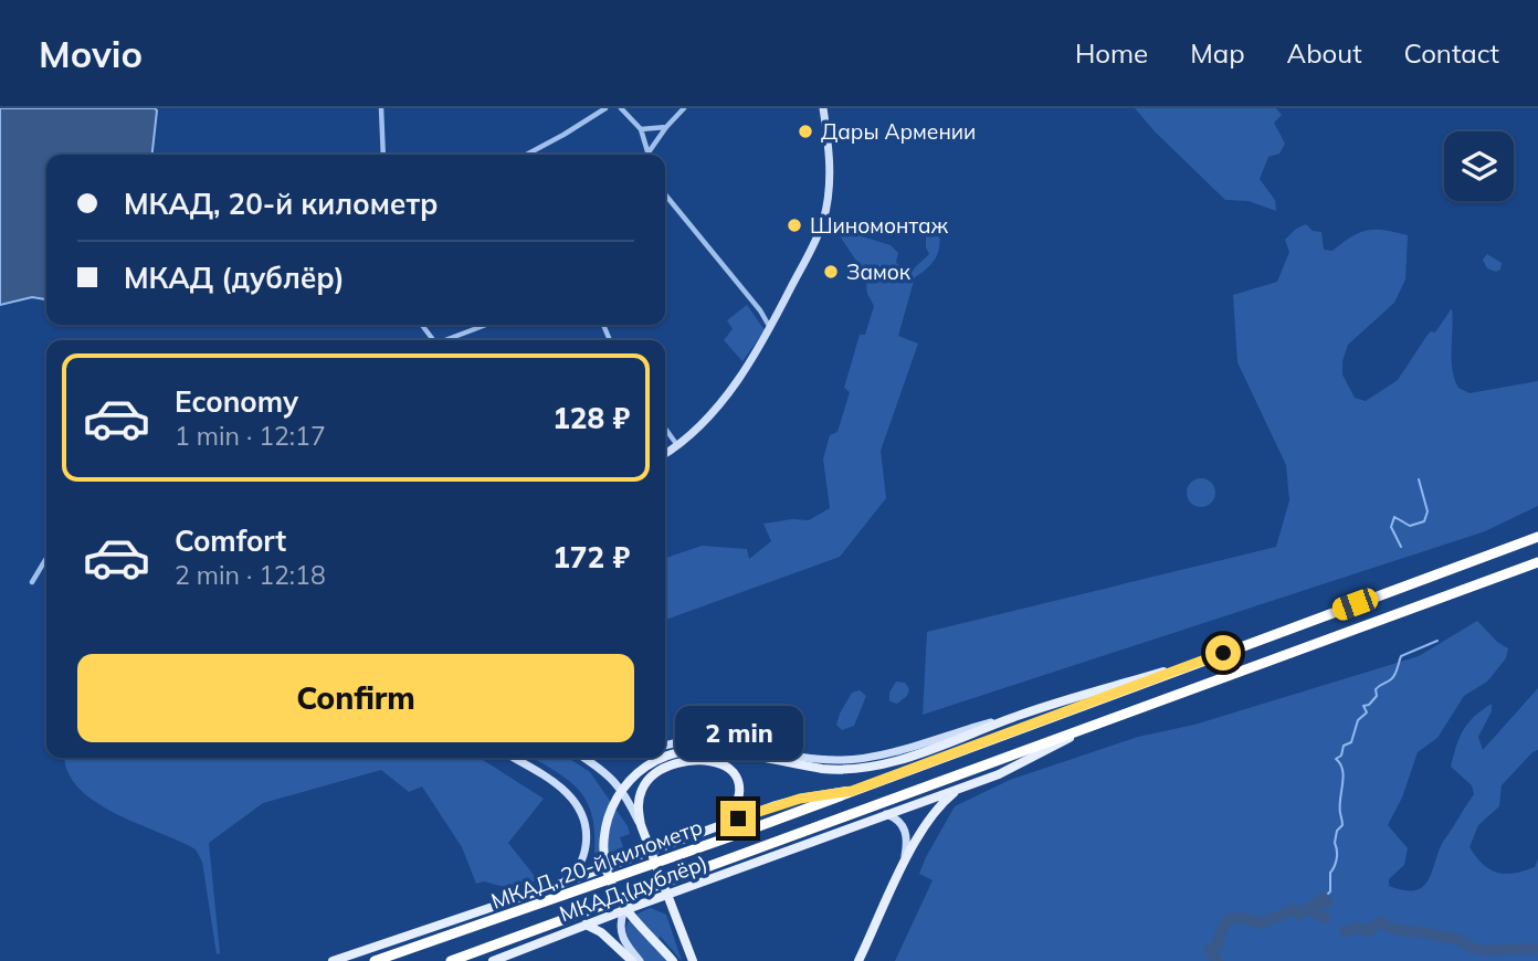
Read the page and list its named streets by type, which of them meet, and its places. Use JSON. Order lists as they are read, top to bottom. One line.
{"streets":{"highway":["МКАД, 20-й километр"],"main road":["МКАД (дублёр)"]},"crossings":[["МКАД, 20-й километр","МКАД (дублёр)"]],"places":["Дары Армении","Шиномонтаж","Замок"],"page":{"header":"Movio","nav":["Home","Map","About","Contact"],"banner":["МКАД, 20-й километр","МКАД (дублёр)"],"list":[{"name":"Economy","note":"1 min · 12:17","value":"128 ₽"},{"name":"Comfort","note":"2 min · 12:18","value":"172 ₽"}],"buttons":"Confirm","bubble":"2 min"}}
